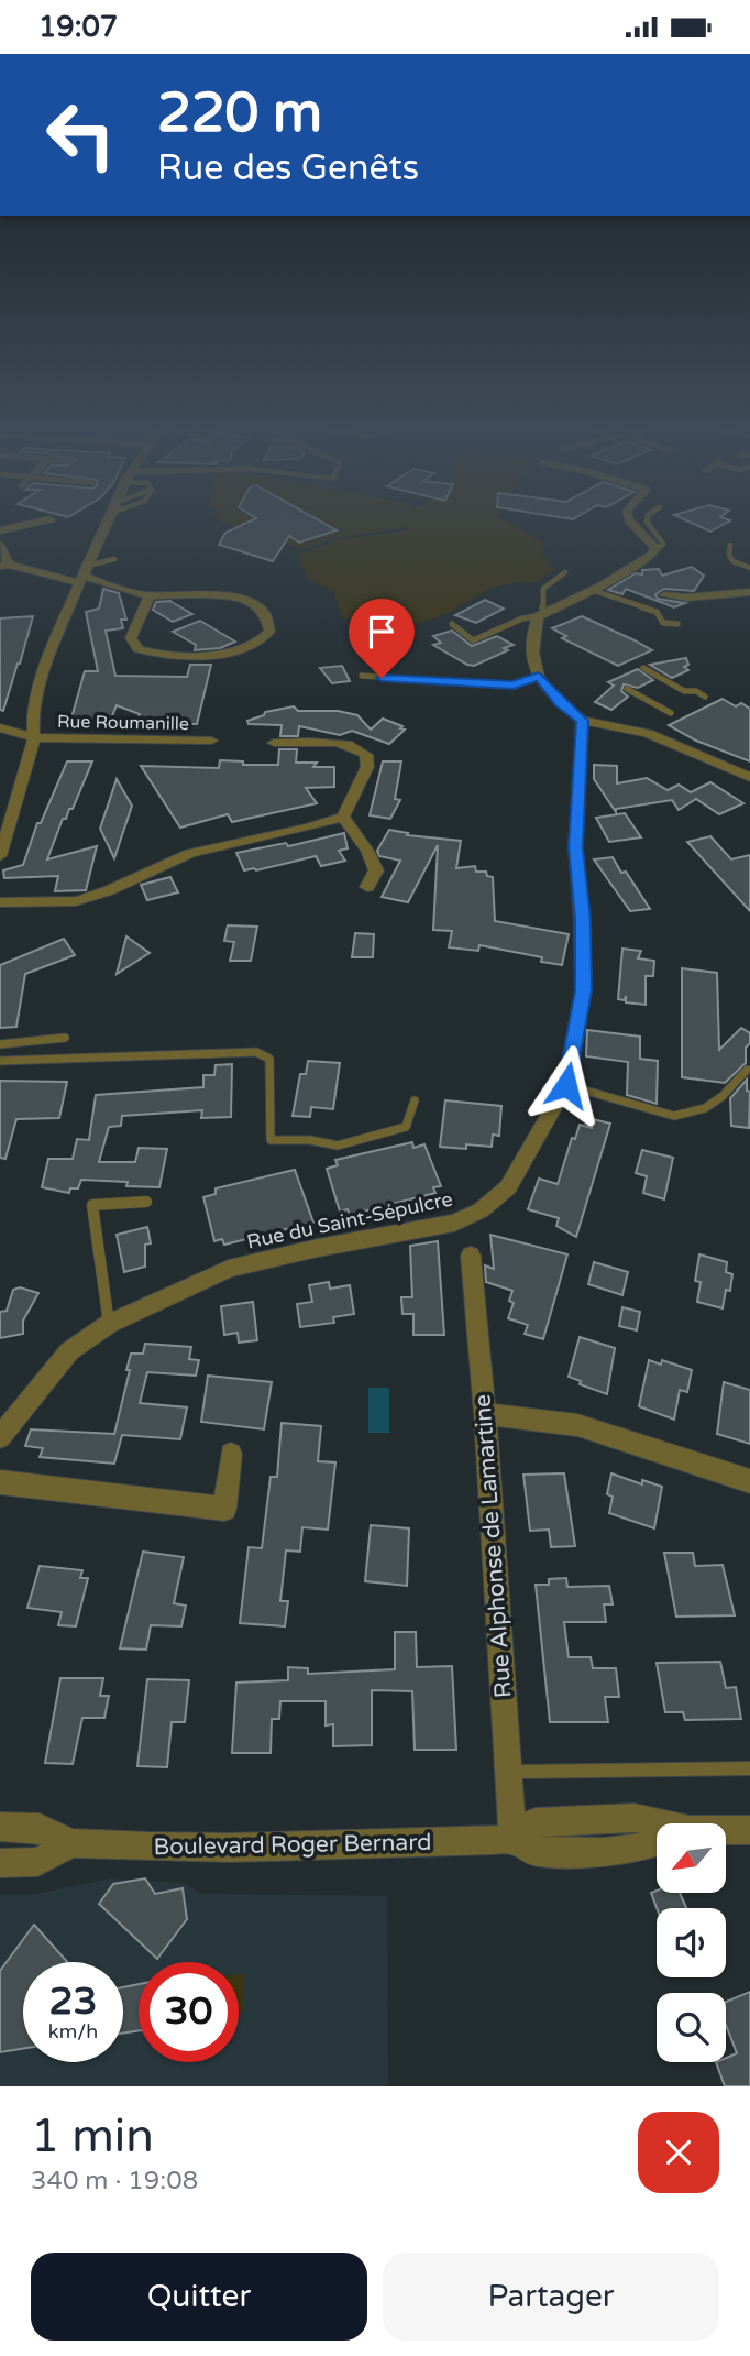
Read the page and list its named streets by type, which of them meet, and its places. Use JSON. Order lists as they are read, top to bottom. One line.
{"streets":{"street":["Rue Roumanille","Rue du Saint-Sépulcre","Rue Alphonse de Lamartine","Boulevard Roger Bernard"]},"crossings":[["Rue Alphonse de Lamartine","Boulevard Roger Bernard"]],"north":"bottom left","page":{"status":"19:07","turn":["220 m","Rue des Genêts"],"speed":"23 km/h","limit":"30","heading":["1 min","340 m · 19:08"],"buttons":["Quitter","Partager"]}}
